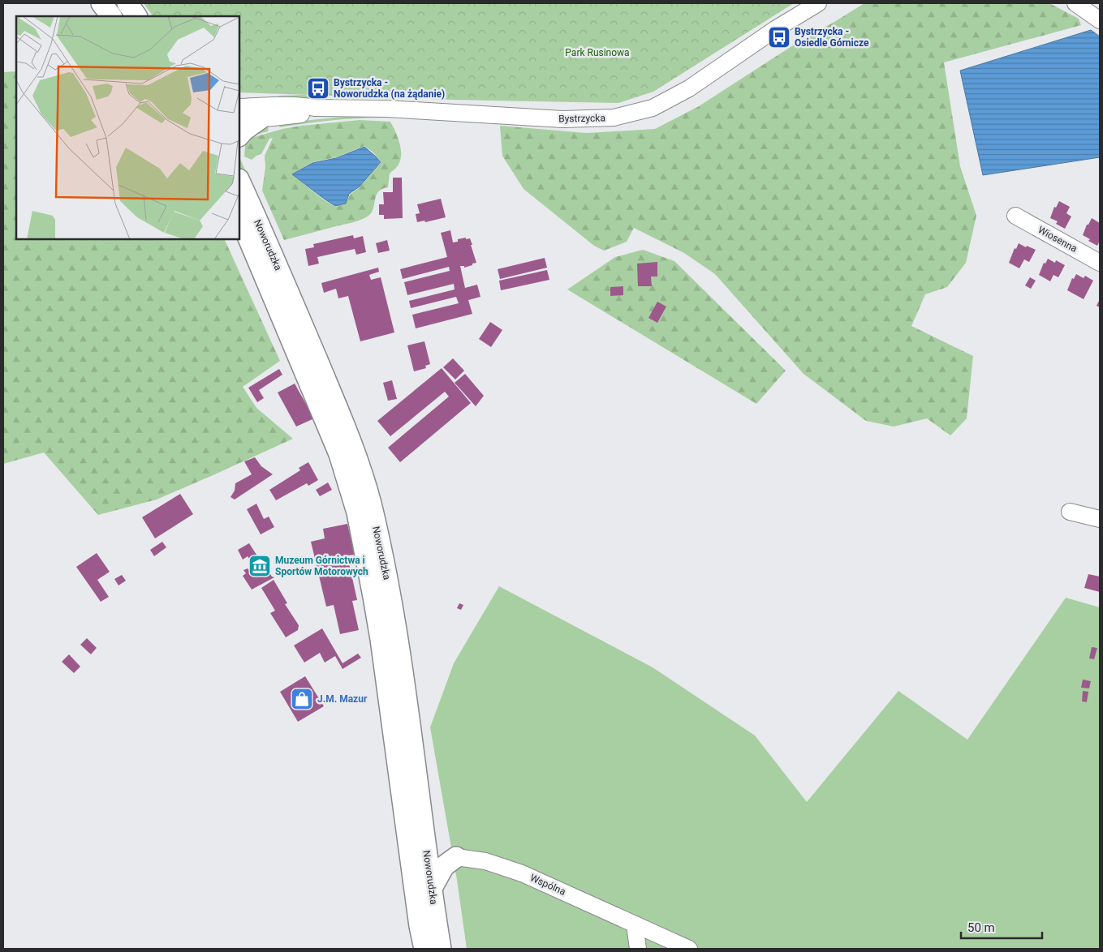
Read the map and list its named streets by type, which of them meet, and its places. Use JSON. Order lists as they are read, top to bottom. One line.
{"streets":{"main road":["Noworudzka"],"street":["Bystrzycka","Wiosenna","Wspólna"]},"parks":["Park Rusinowa"],"places":{"bus stop":["Bystrzycka - Osiedle Górnicze","Bystrzycka - Noworudzka (na żądanie)"],"museum":["Muzeum Górnictwa i Sportów Motorowych"],"shop":["J.M. Mazur"]},"scale_bar":"50 m"}
